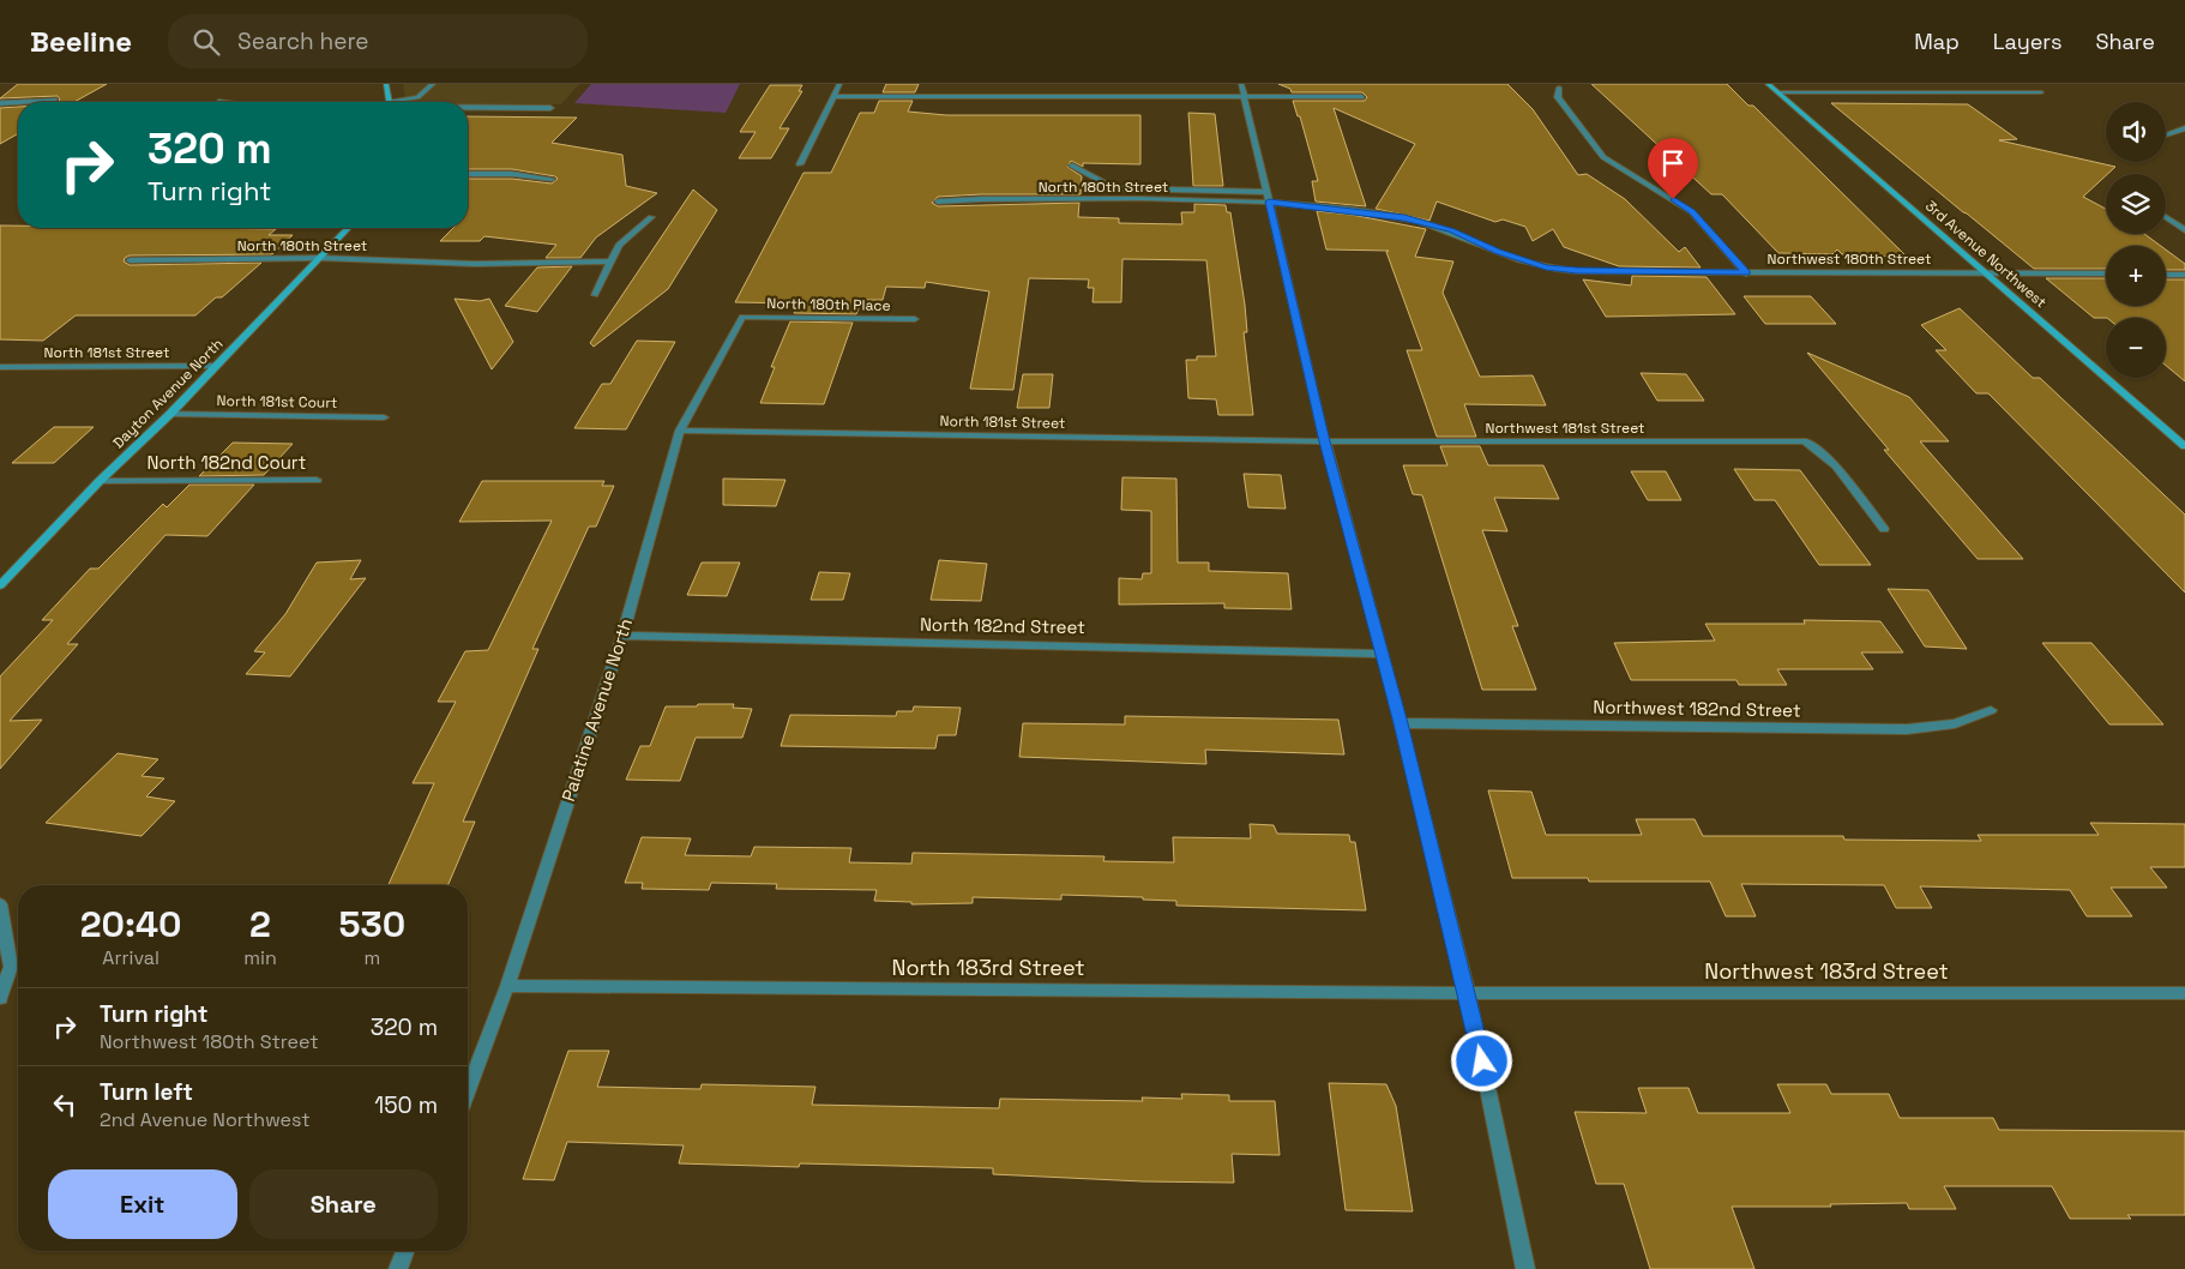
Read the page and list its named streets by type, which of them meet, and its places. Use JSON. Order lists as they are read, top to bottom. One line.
{"streets":{"street":["North 180th Street","3rd Avenue Northwest","Northwest 180th Street","North 180th Place","North 181st Street","Dayton Avenue North","North 181st Court","Northwest 181st Street","North 182nd Court","North 182nd Street","Northwest 182nd Street","Palatine Avenue North","North 183rd Street","Northwest 183rd Street"]},"crossings":[["North 180th Street","Northwest 180th Street"],["North 180th Street","Dayton Avenue North"],["3rd Avenue Northwest","Northwest 180th Street"],["North 180th Place","Palatine Avenue North"],["North 181st Street","Dayton Avenue North"],["North 181st Street","Northwest 181st Street"],["North 181st Street","Palatine Avenue North"],["Dayton Avenue North","North 181st Court"],["Dayton Avenue North","North 182nd Court"],["North 182nd Street","Palatine Avenue North"],["Palatine Avenue North","North 183rd Street"],["North 183rd Street","Northwest 183rd Street"]],"page":{"header":"Beeline","search":"Search here","nav":["Map","Layers","Share"],"map_buttons":["+","−"],"turn":["320 m","Turn right"],"eta":["20:40","Arrival","2","min","530","m"],"list":[{"name":"Turn right","note":"Northwest 180th Street","value":"320 m"},{"name":"Turn left","note":"2nd Avenue Northwest","value":"150 m"}],"buttons":["Exit","Share"]}}
